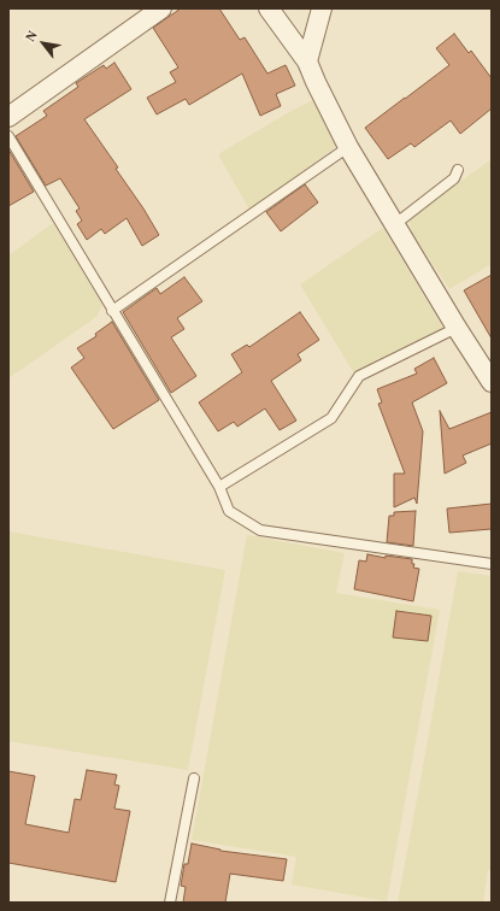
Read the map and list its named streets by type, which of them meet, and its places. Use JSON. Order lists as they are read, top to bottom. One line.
{"north":"top left"}
